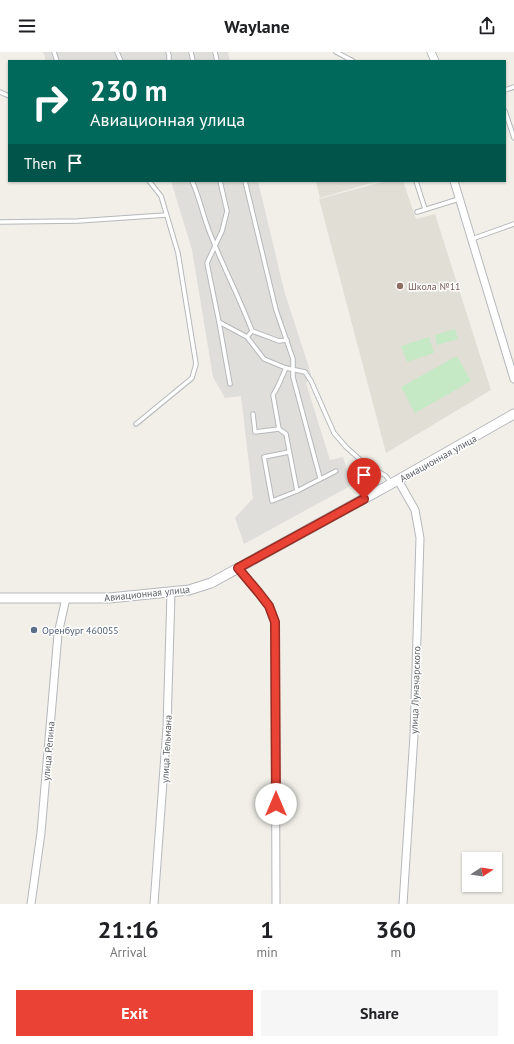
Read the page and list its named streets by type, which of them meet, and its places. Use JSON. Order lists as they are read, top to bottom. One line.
{"streets":{"street":["Авиационная улица","улица Луначарского","улица Тельмана","улица Репина"]},"crossings":[["Авиационная улица","улица Луначарского"],["Авиационная улица","улица Тельмана"],["Авиационная улица","улица Репина"]],"places":["Школа №11","Оренбург 460055"],"north":"right","page":{"header":"Waylane","turn":["230 m","Авиационная улица"],"then":"Then","eta":["21:16","Arrival","1","min","360","m"],"buttons":["Exit","Share"]}}
